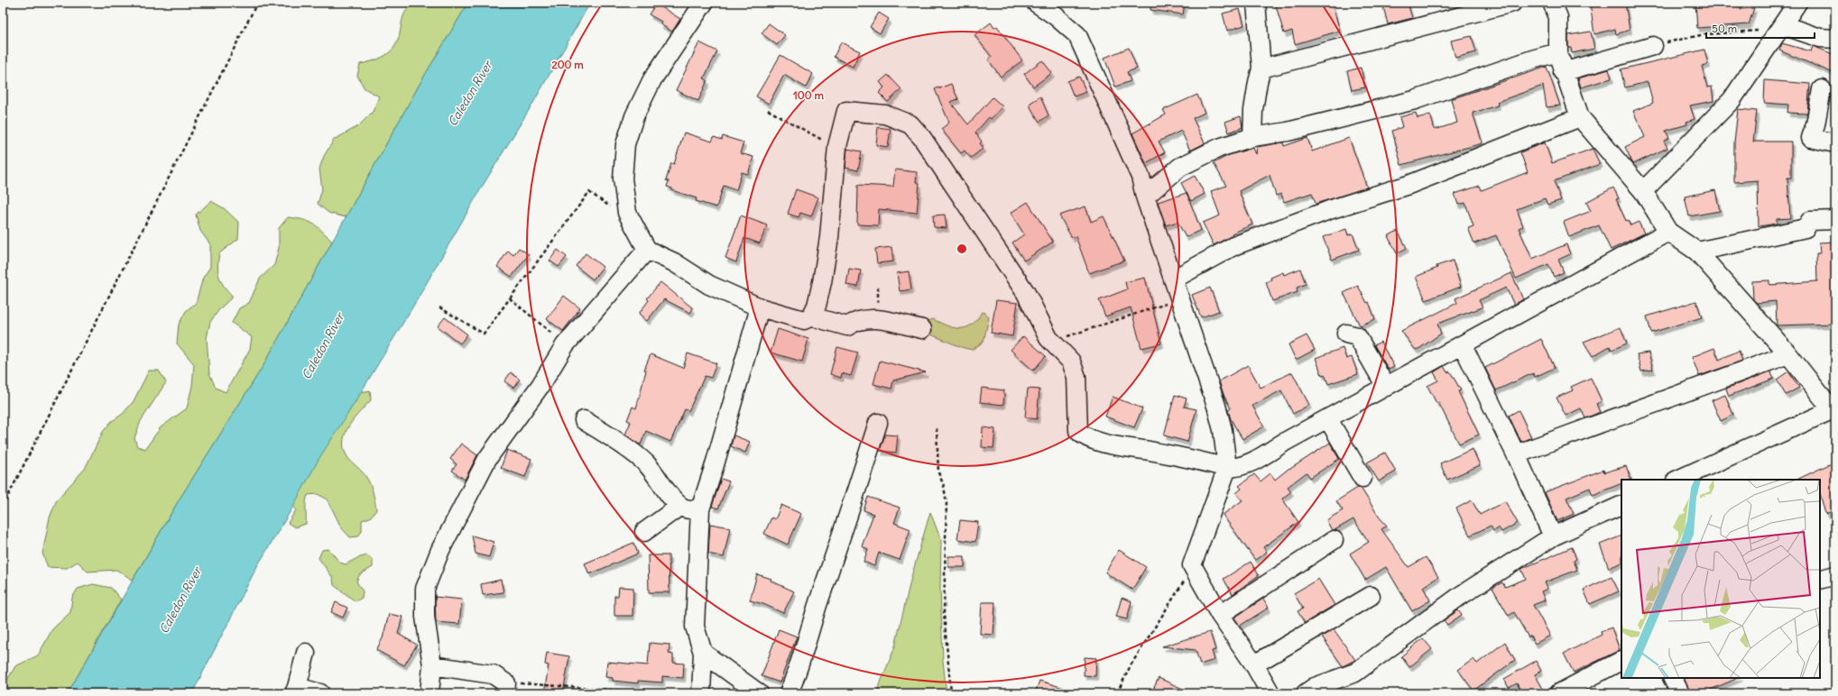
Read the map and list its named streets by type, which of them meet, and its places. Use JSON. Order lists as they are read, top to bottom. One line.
{"water":["Caledon River"],"scale_bar":"50 m","rings":["200 m","100 m"]}
